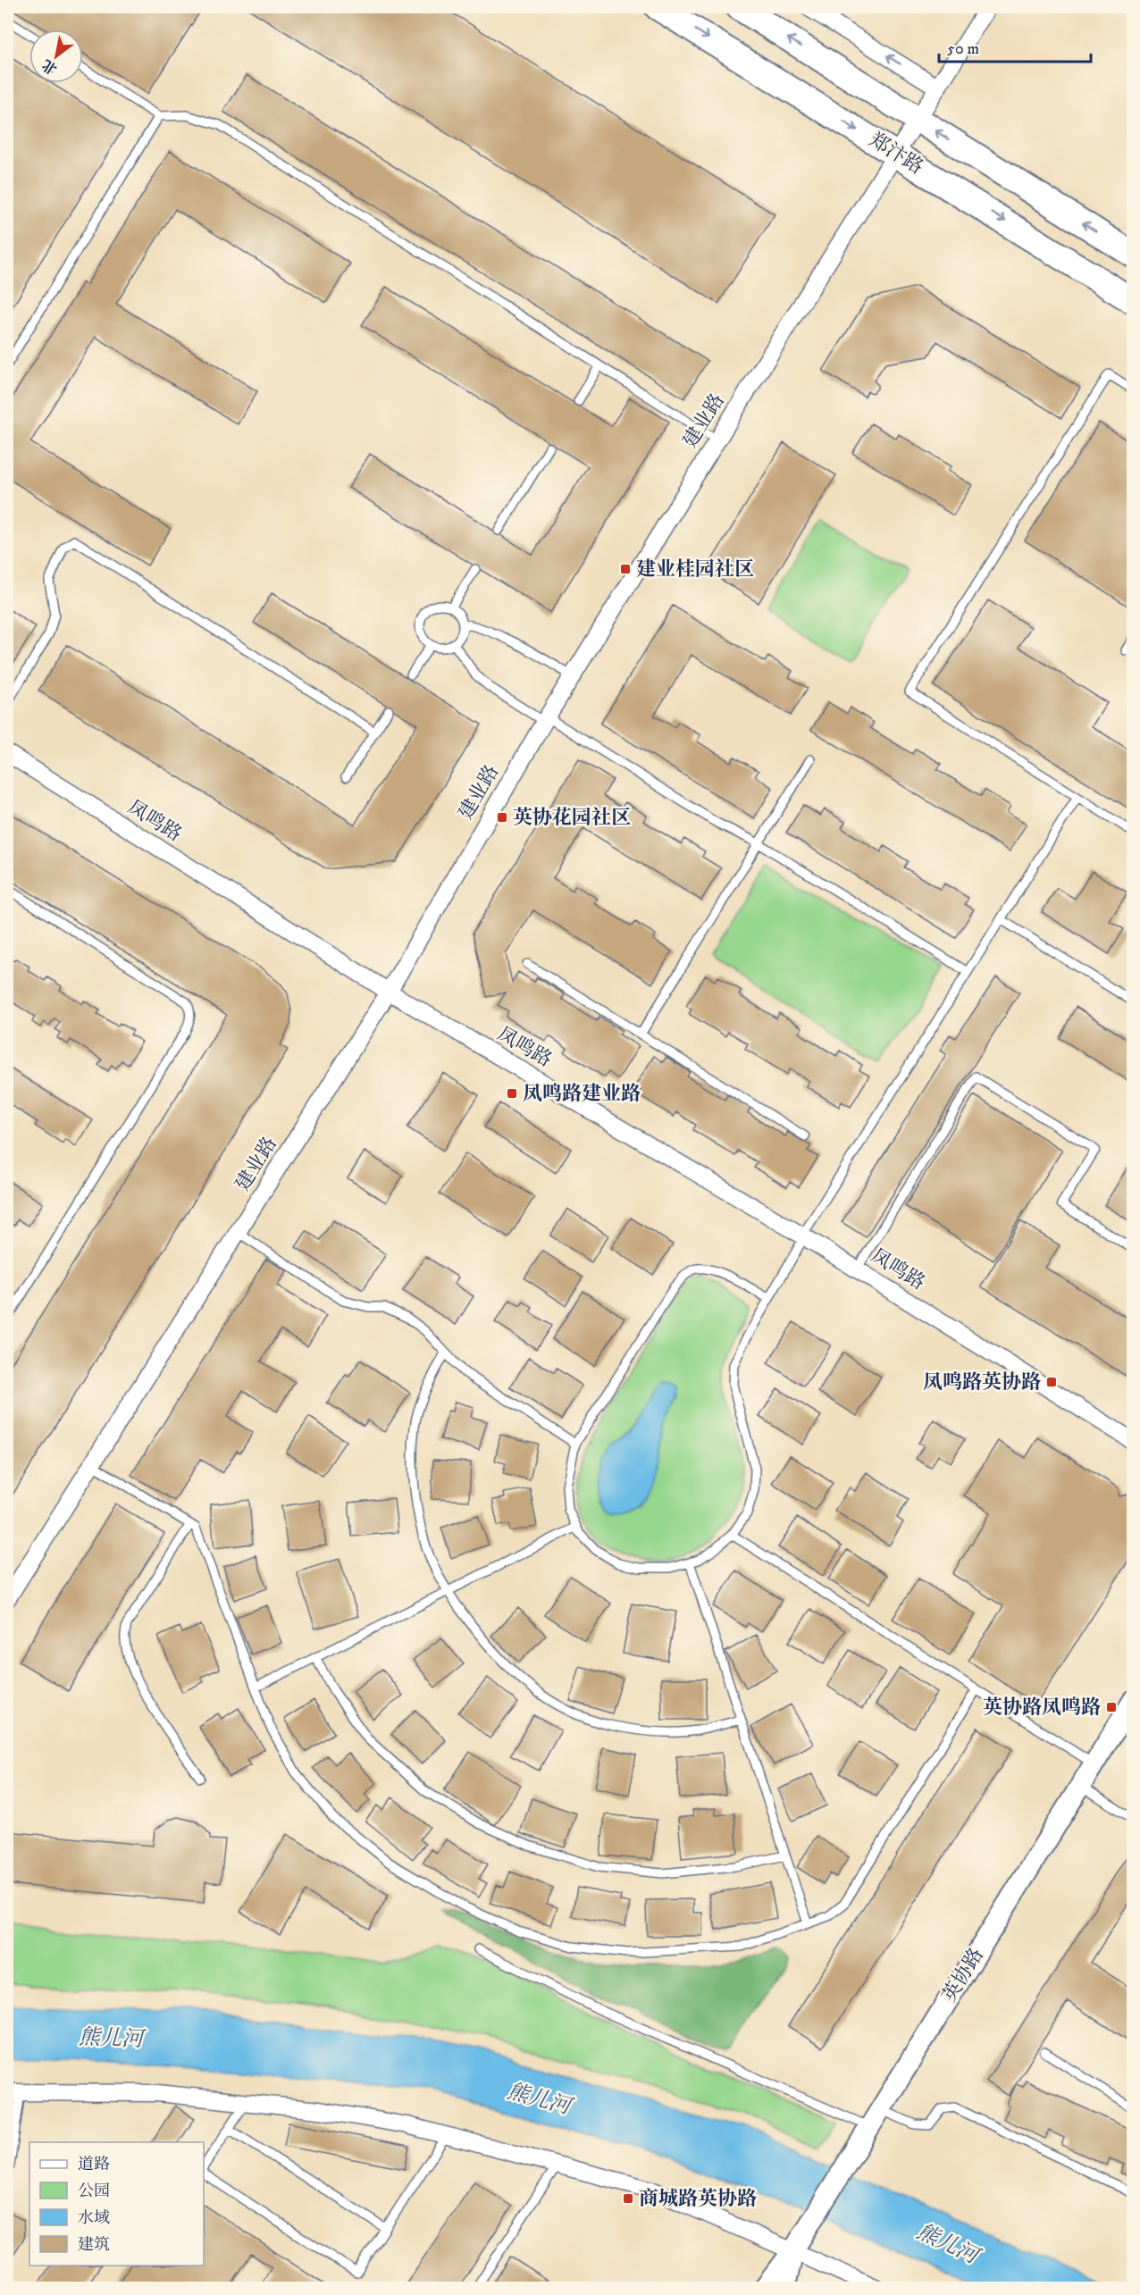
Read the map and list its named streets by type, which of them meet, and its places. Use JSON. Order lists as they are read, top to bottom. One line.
{"streets":{"main road":["郑汴路"],"street":["建业路","凤鸣路","英协路"]},"crossings":[["郑汴路","建业路"],["建业路","凤鸣路"]],"water":["熊儿河"],"places":{"transit":["建业桂园社区","英协花园社区","凤鸣路建业路","凤鸣路英协路","英协路凤鸣路","商城路英协路"]},"legend":["道路","公园","水域","建筑"],"scale_bar":"50 m","north":"bottom left"}
